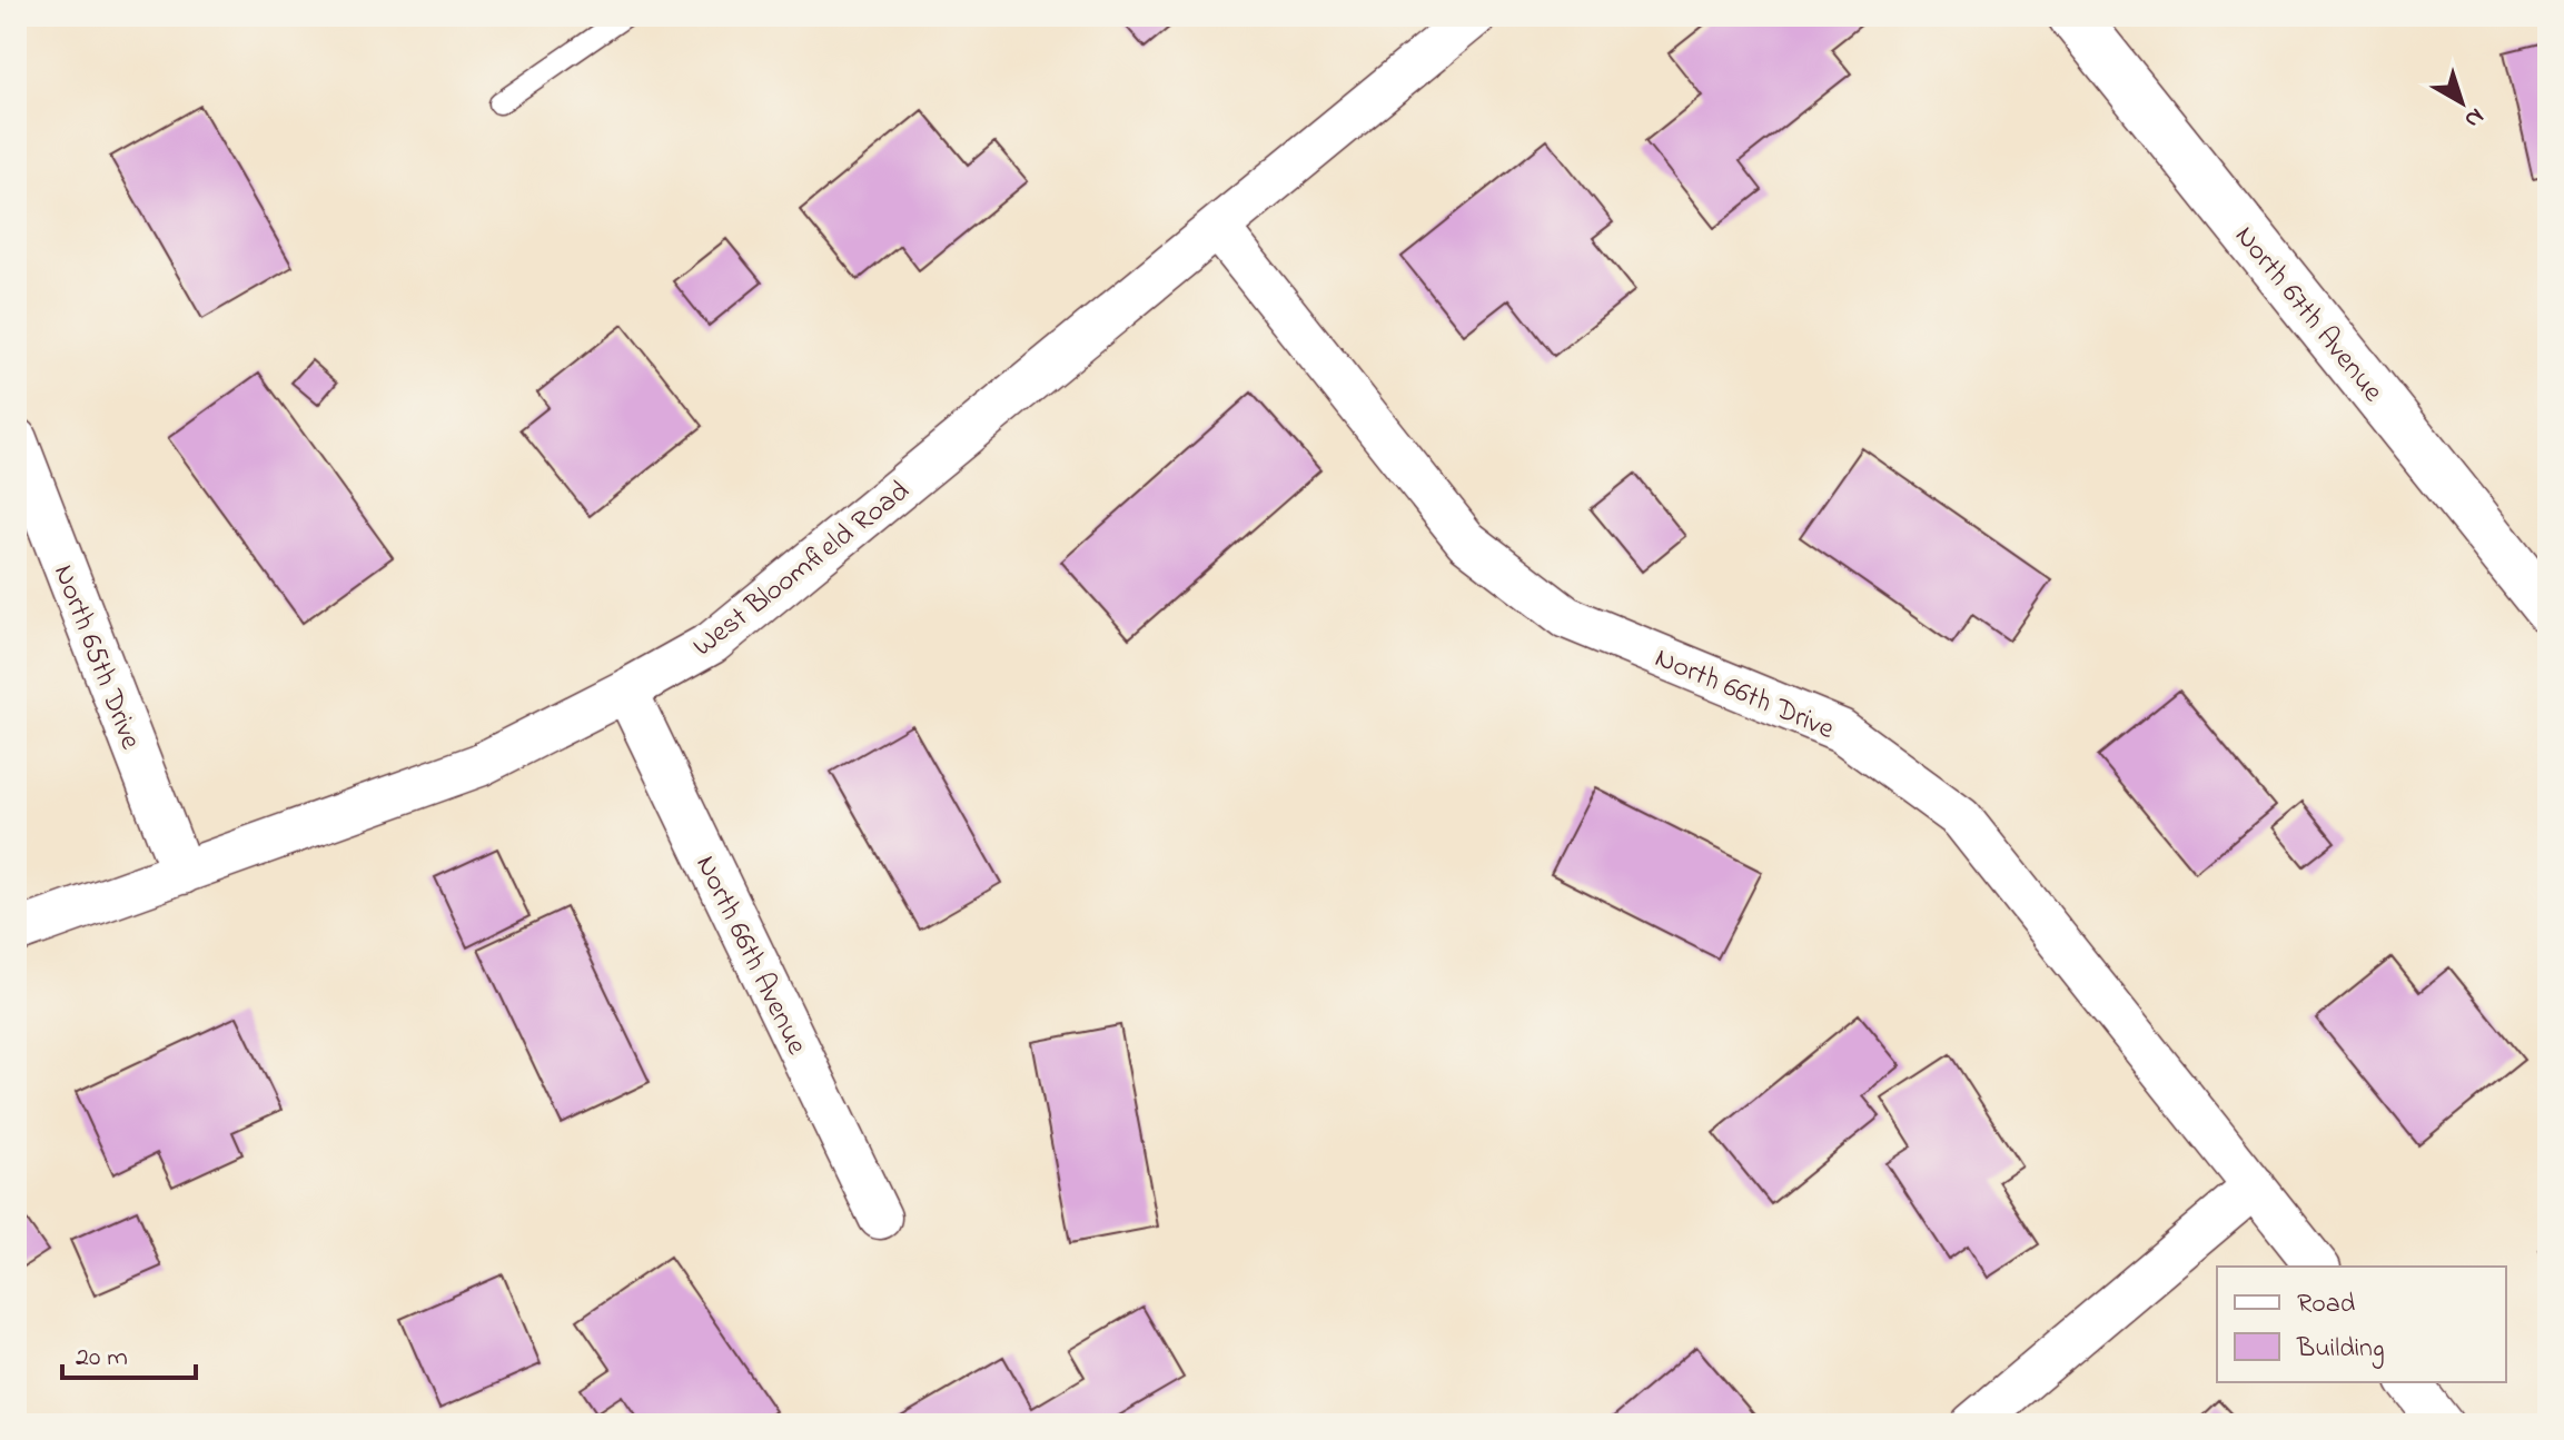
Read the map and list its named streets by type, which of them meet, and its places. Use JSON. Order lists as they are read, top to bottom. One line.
{"streets":{"main road":["North 67th Avenue"],"street":["West Bloomfield Road","North 65th Drive","North 66th Drive","North 66th Avenue"]},"crossings":[["West Bloomfield Road","North 65th Drive"],["West Bloomfield Road","North 66th Drive"],["West Bloomfield Road","North 66th Avenue"]],"legend":["Road","Building"],"scale_bar":"20 m","north":"bottom right"}
